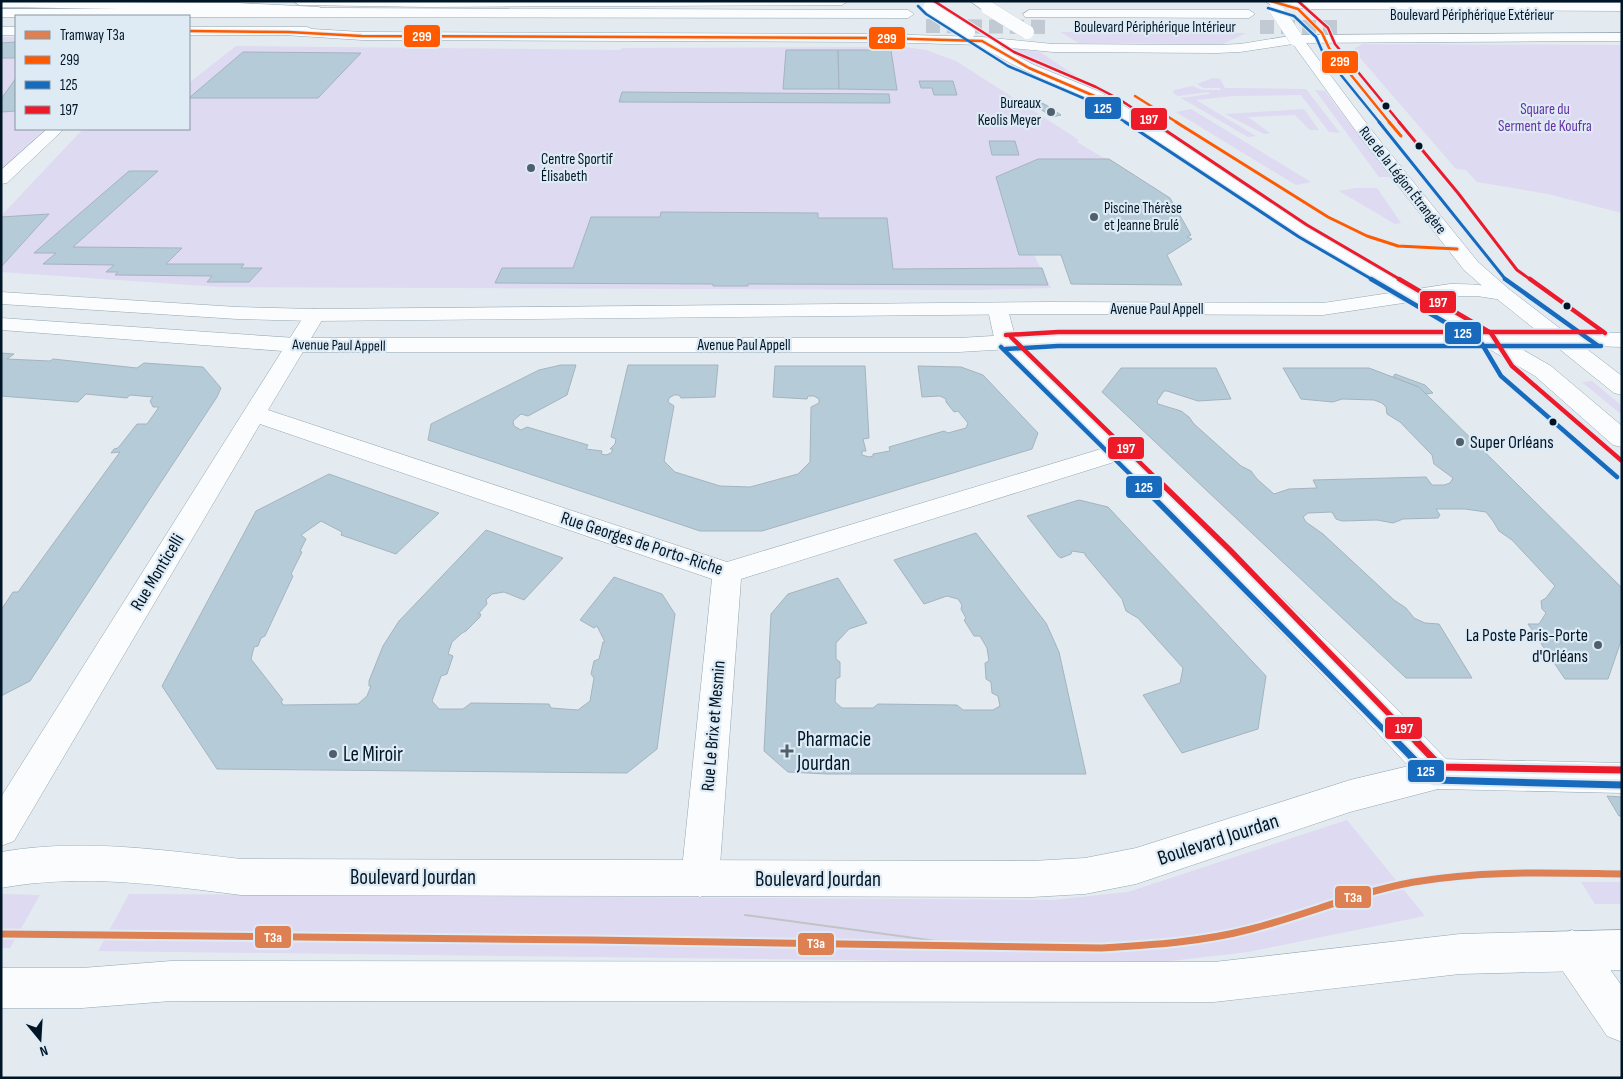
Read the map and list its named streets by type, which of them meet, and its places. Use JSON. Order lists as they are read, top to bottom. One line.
{"streets":{"main road":["Boulevard Périphérique Extérieur","Boulevard Périphérique Intérieur","Rue de la Légion Étrangère","Avenue Paul Appell","Rue Georges de Porto-Riche","Rue Monticelli","Rue Le Brix et Mesmin","Boulevard Jourdan"]},"crossings":[["Rue de la Légion Étrangère","Avenue Paul Appell"],["Avenue Paul Appell","Rue Monticelli"],["Rue Georges de Porto-Riche","Rue Monticelli"],["Rue Georges de Porto-Riche","Rue Le Brix et Mesmin"],["Rue Le Brix et Mesmin","Boulevard Jourdan"]],"parks":["Square du Serment de Koufra"],"places":{"other":["Bureaux Keolis Meyer","Centre Sportif Élisabeth","Piscine Thérèse et Jeanne Brulé","Super Orléans","La Poste Paris-Porte d'Orléans","Le Miroir"],"health":["Pharmacie Jourdan"]},"lines":["transit line 299","transit line 197","transit line 125","tram line T3a"],"legend":["Tramway T3a","299","125","197"],"north":"bottom"}
